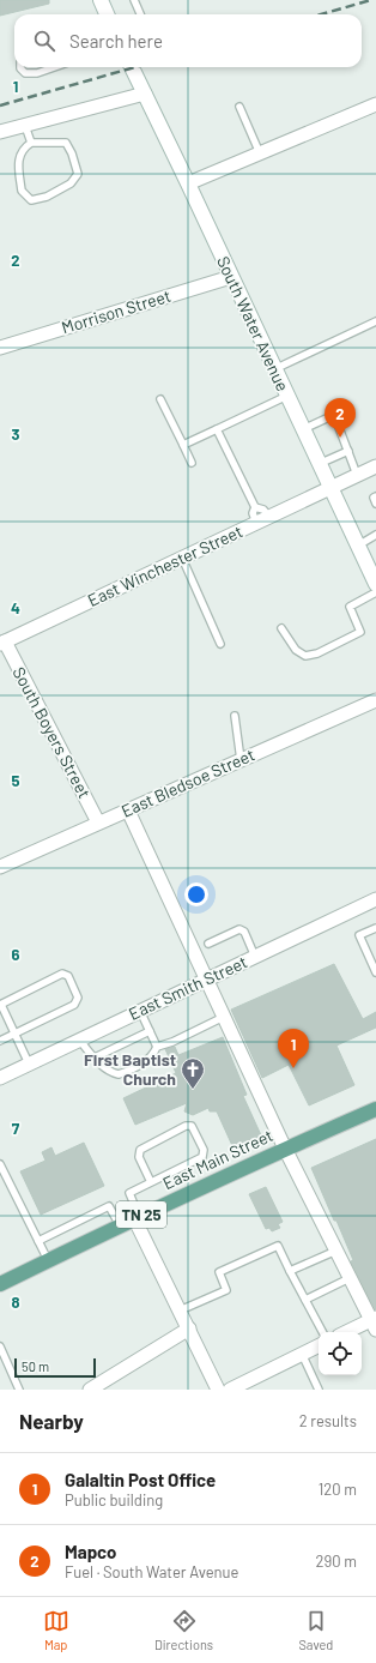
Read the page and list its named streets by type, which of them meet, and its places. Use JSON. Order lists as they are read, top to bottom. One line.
{"streets":{"main road":["South Water Avenue","East Main Street","TN 25"],"street":["Morrison Street","East Winchester Street","South Boyers Street","East Bledsoe Street","East Smith Street"]},"crossings":[["Morrison Street","South Water Avenue"],["South Water Avenue","East Winchester Street"],["East Winchester Street","South Boyers Street"],["South Boyers Street","East Bledsoe Street"]],"places":{"church":["First Baptist Church"]},"scale_bar":"50 m","page":{"search":"Search here","pins":["2","1"],"scale":"50 m","heading":["Nearby","2 results"],"list":[{"mark":"1","name":"Galaltin Post Office","note":"Public building","value":"120 m"},{"mark":"2","name":"Mapco","note":"Fuel · South Water Avenue","value":"290 m"}],"nav":["Map","Directions","Saved"]},"grid":{"rows":["1","2","3","4","5","6","7","8"]}}
